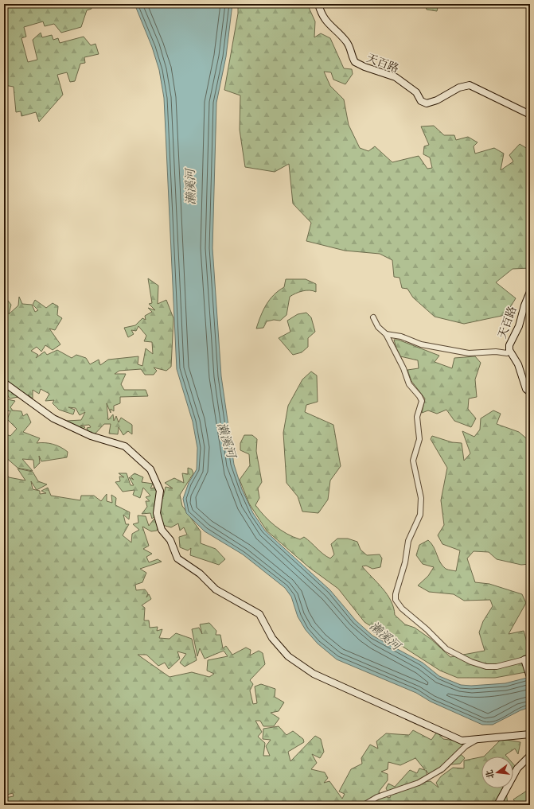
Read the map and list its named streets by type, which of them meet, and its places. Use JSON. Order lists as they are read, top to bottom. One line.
{"streets":{"street":["天百路"]},"water":["濑溪河"],"north":"left"}
